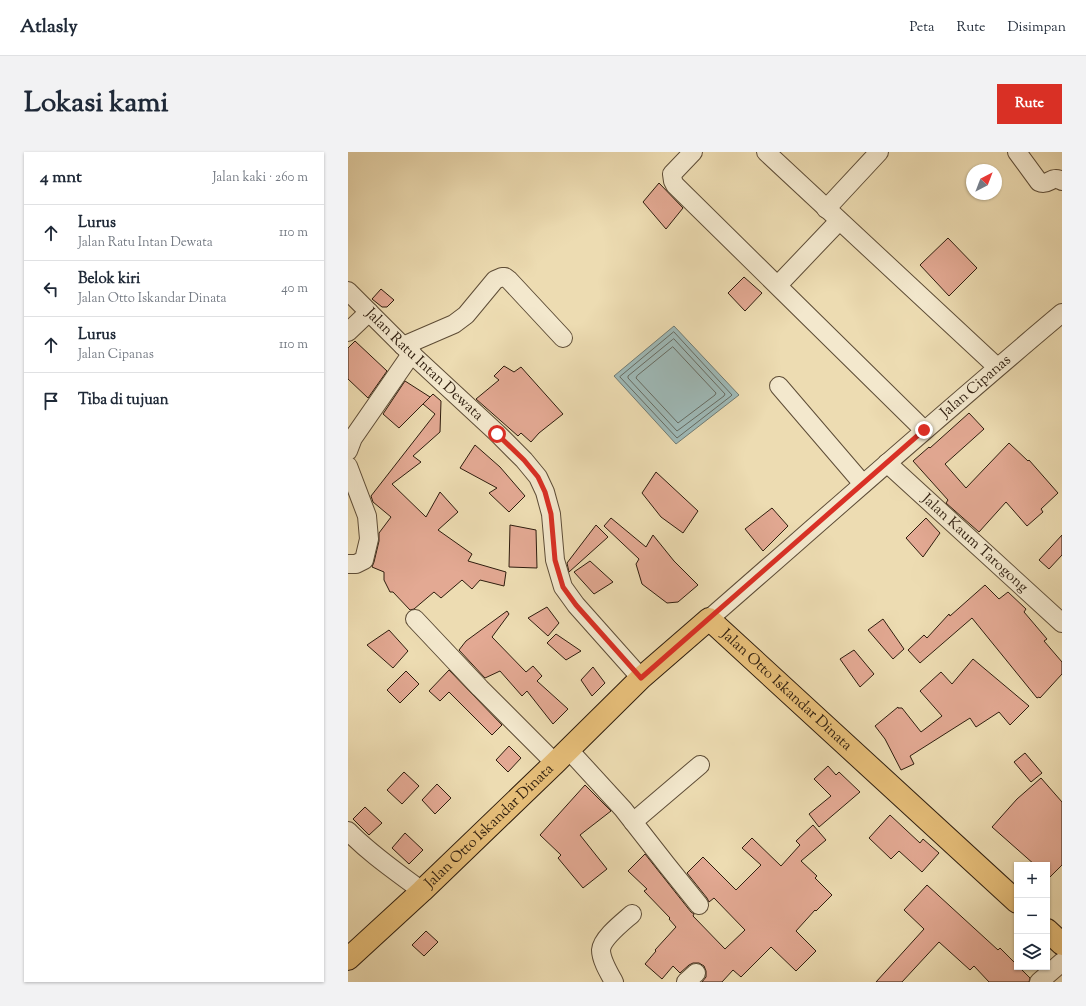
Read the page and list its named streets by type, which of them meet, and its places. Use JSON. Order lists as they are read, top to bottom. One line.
{"streets":{"main road":["Jalan Otto Iskandar Dinata"],"street":["Jalan Ratu Intan Dewata","Jalan Cipanas","Jalan Kaum Tarogong"]},"crossings":[["Jalan Ratu Intan Dewata","Jalan Otto Iskandar Dinata"],["Jalan Cipanas","Jalan Kaum Tarogong"],["Jalan Cipanas","Jalan Otto Iskandar Dinata"]],"north":"top right","page":{"header":"Atlasly","nav":["Peta","Rute","Disimpan"],"title":"Lokasi kami","buttons":"Rute","heading":["4 mnt","Jalan kaki · 260 m"],"list":[["Lurus","Jalan Ratu Intan Dewata","110 m"],["Belok kiri","Jalan Otto Iskandar Dinata","40 m"],["Lurus","Jalan Cipanas","110 m"],"Tiba di tujuan"],"map_buttons":["+","−"]}}
